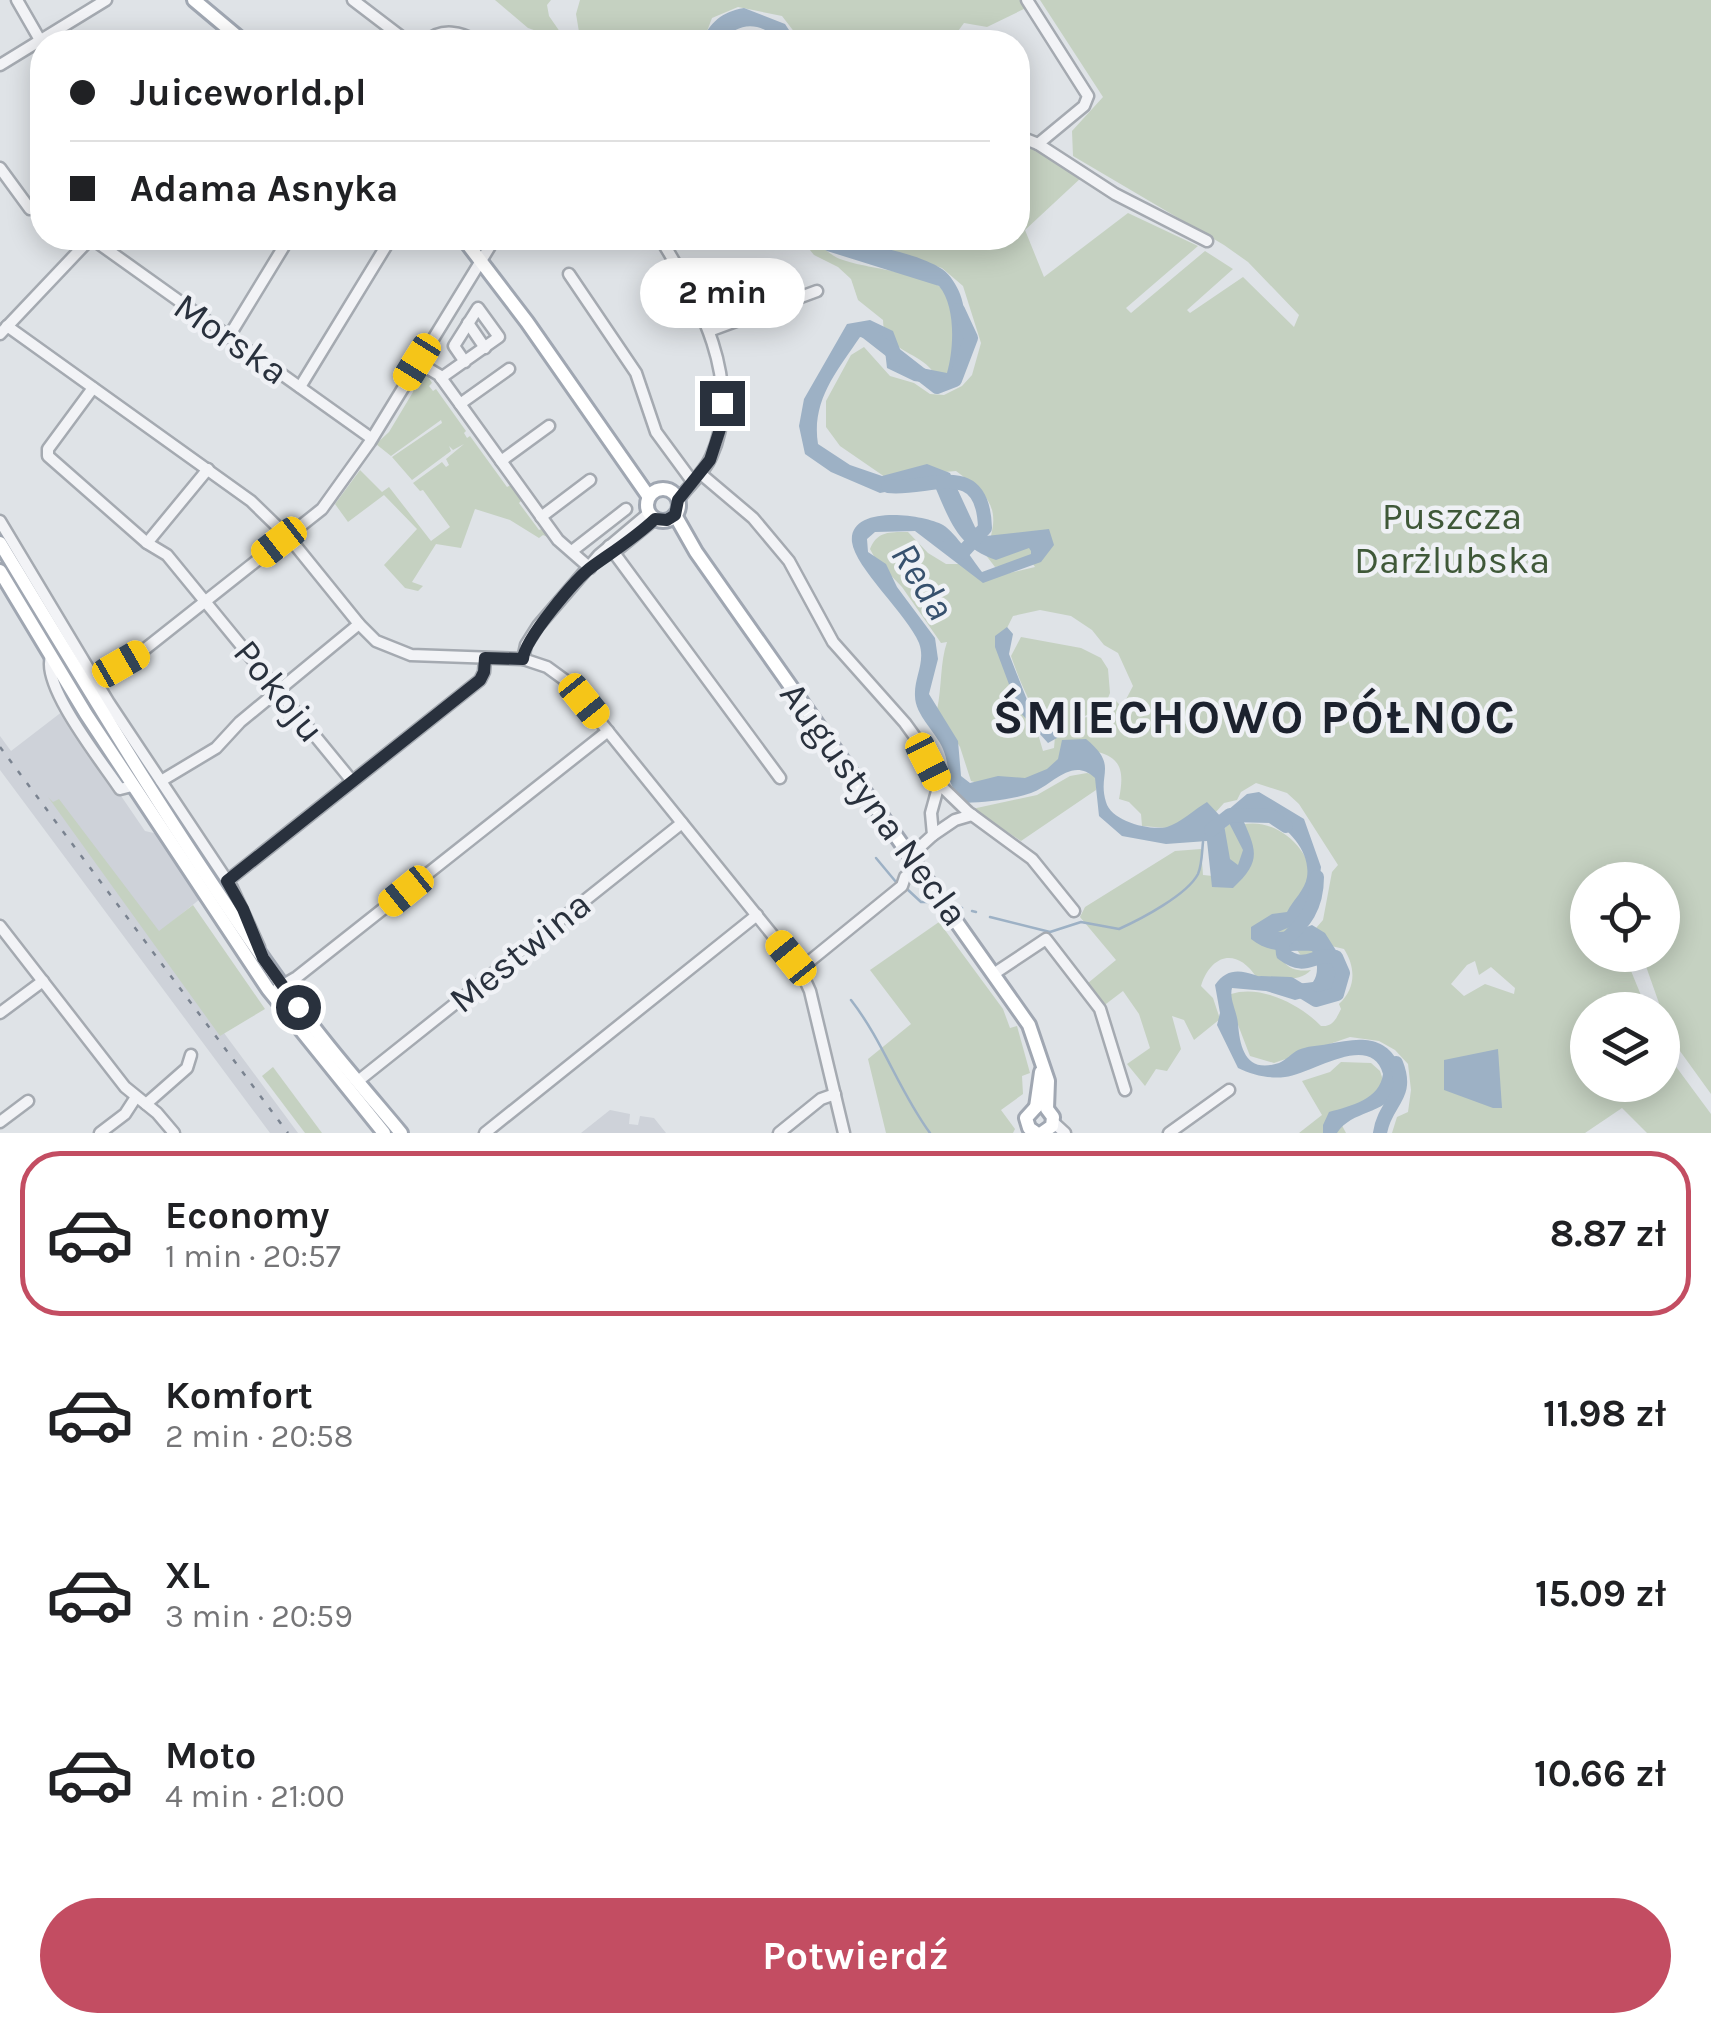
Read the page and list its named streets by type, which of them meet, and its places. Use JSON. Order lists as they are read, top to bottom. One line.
{"streets":{"main road":["Augustyna Necla"],"street":["Morska","Pokoju","Mestwina"]},"districts":["ŚMIECHOWO PÓŁNOC"],"water":["Reda"],"parks":["Puszcza Darżlubska"],"page":{"banner":["Juiceworld.pl","Adama Asnyka"],"bubble":"2 min","list":[{"name":"Economy","note":"1 min · 20:57","value":"8.87 zł"},{"name":"Komfort","note":"2 min · 20:58","value":"11.98 zł"},{"name":"XL","note":"3 min · 20:59","value":"15.09 zł"},{"name":"Moto","note":"4 min · 21:00","value":"10.66 zł"}],"buttons":"Potwierdź"}}
